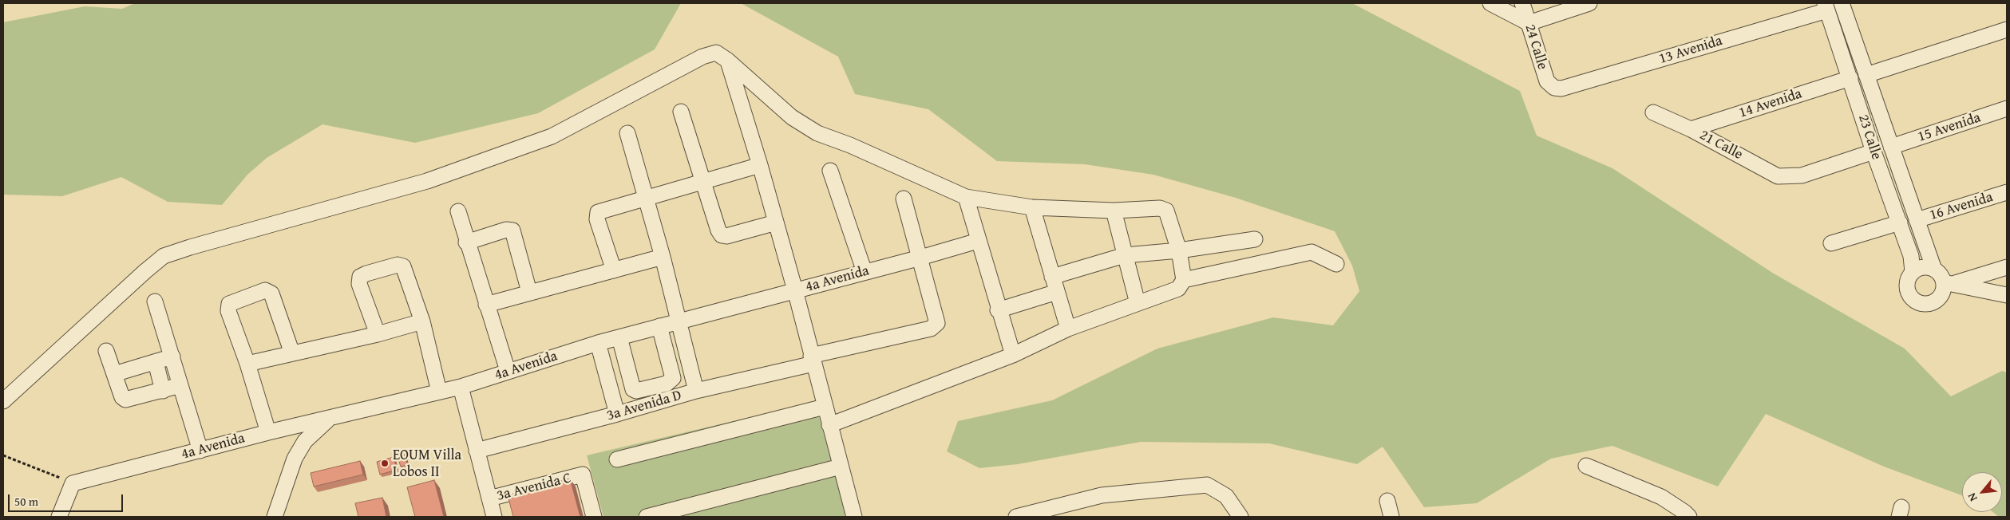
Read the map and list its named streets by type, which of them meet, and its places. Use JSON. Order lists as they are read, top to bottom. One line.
{"streets":{"street":["24 Calle","13 Avenida","14 Avenida","15 Avenida","23 Calle","21 Calle","16 Avenida","4a Avenida","3a Avenida D","3a Avenida C"]},"crossings":[["24 Calle","13 Avenida"],["13 Avenida","23 Calle"],["14 Avenida","23 Calle"],["14 Avenida","21 Calle"],["15 Avenida","23 Calle"],["23 Calle","21 Calle"],["23 Calle","16 Avenida"],["4a Avenida","3a Avenida D"]],"places":["EOUM Villa Lobos II"],"scale_bar":"50 m","north":"bottom left"}
